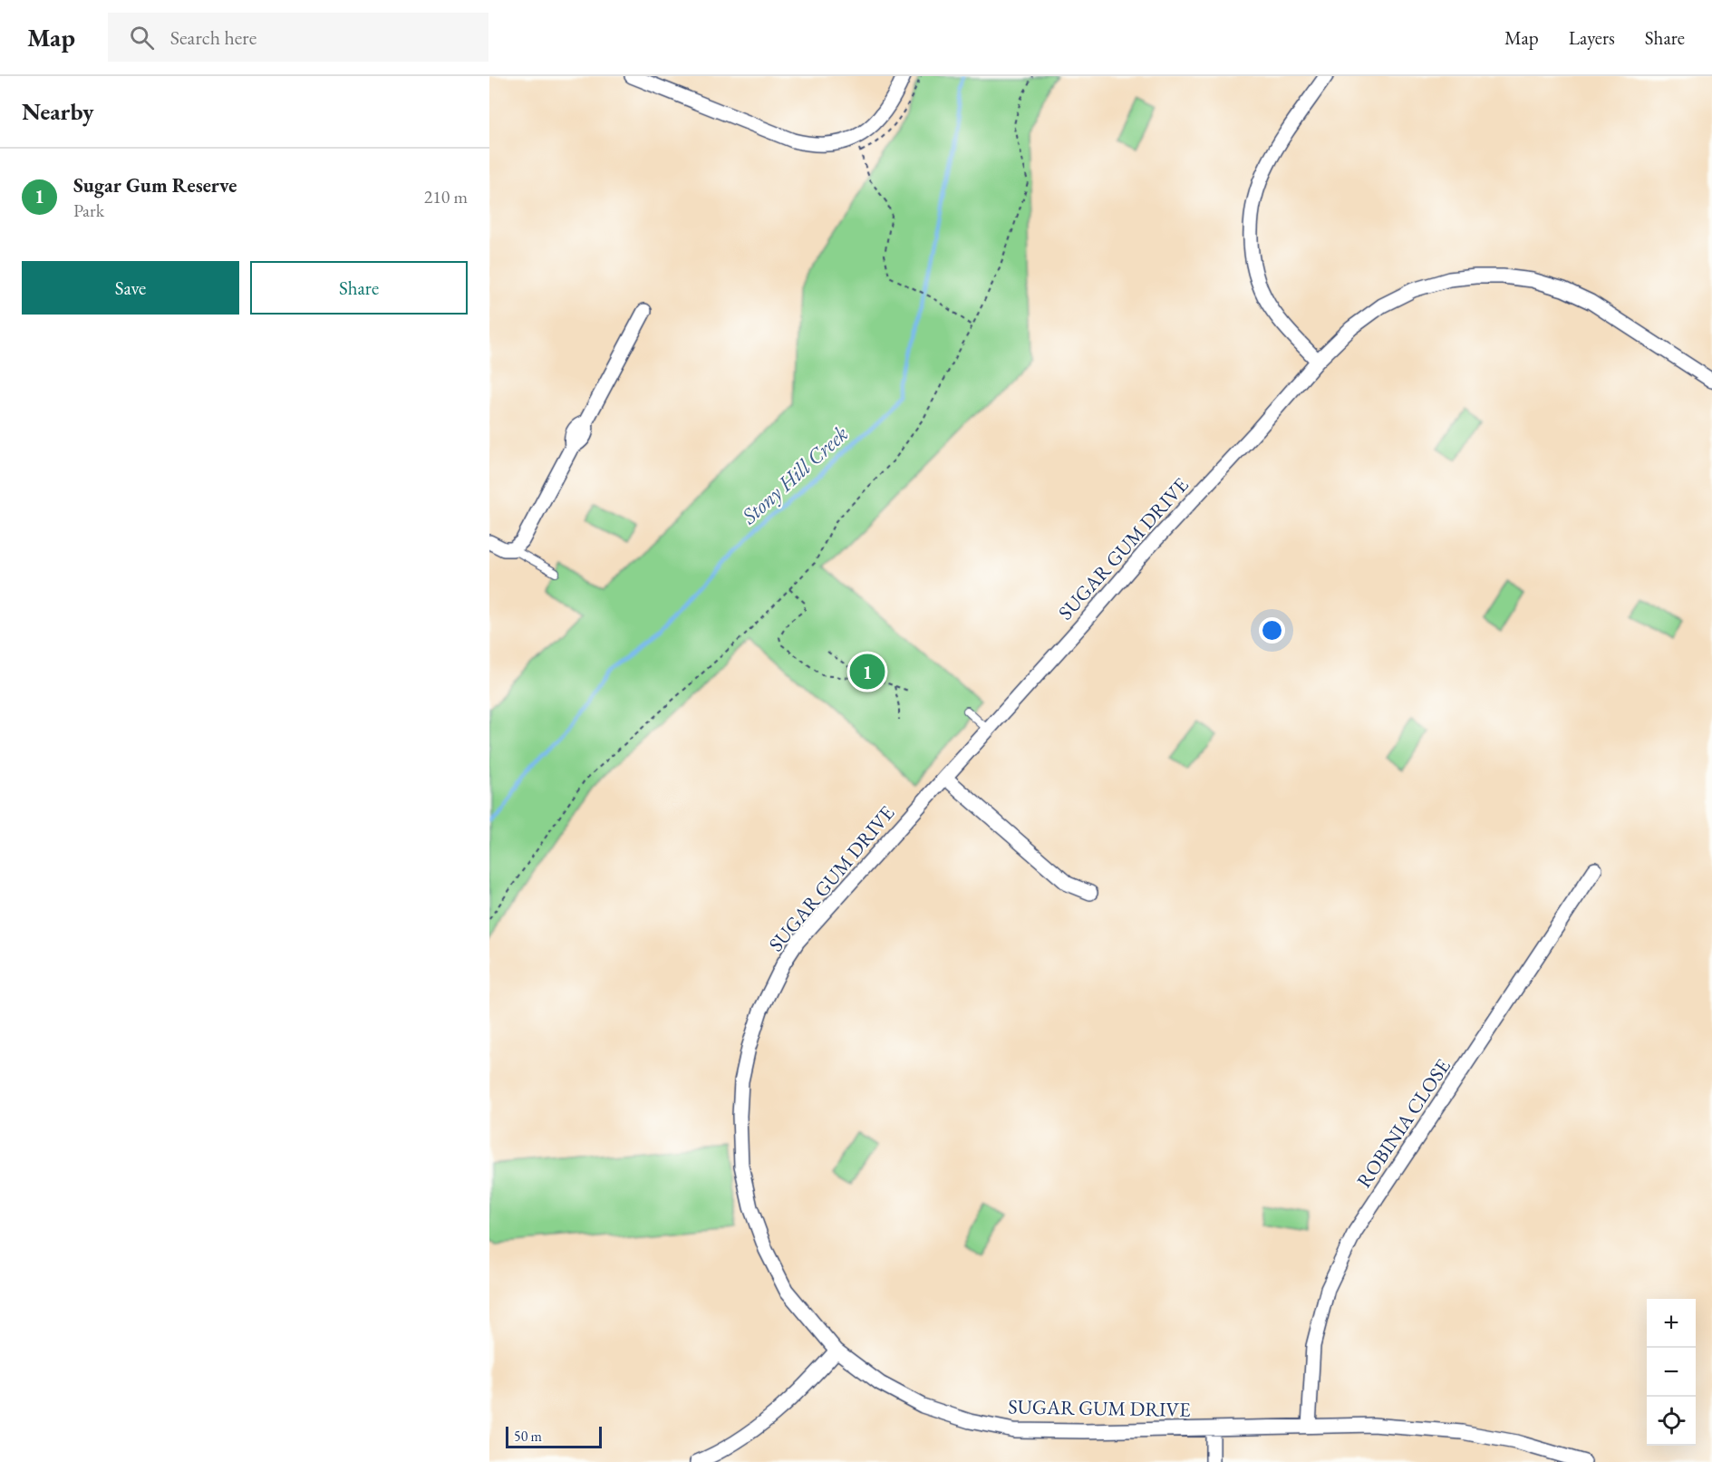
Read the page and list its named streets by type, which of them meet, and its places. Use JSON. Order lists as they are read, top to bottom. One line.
{"streets":{"street":["SUGAR GUM DRIVE","ROBINIA CLOSE"]},"crossings":[["SUGAR GUM DRIVE","ROBINIA CLOSE"]],"water":["Stony Hill Creek"],"scale_bar":"50 m","page":{"header":"Map","search":"Search here","nav":["Map","Layers","Share"],"heading":"Nearby","list":[{"mark":"1","name":"Sugar Gum Reserve","note":"Park","value":"210 m"}],"buttons":["Save","Share"],"pins":"1","map_buttons":["+","−"],"scale":"50 m"}}
